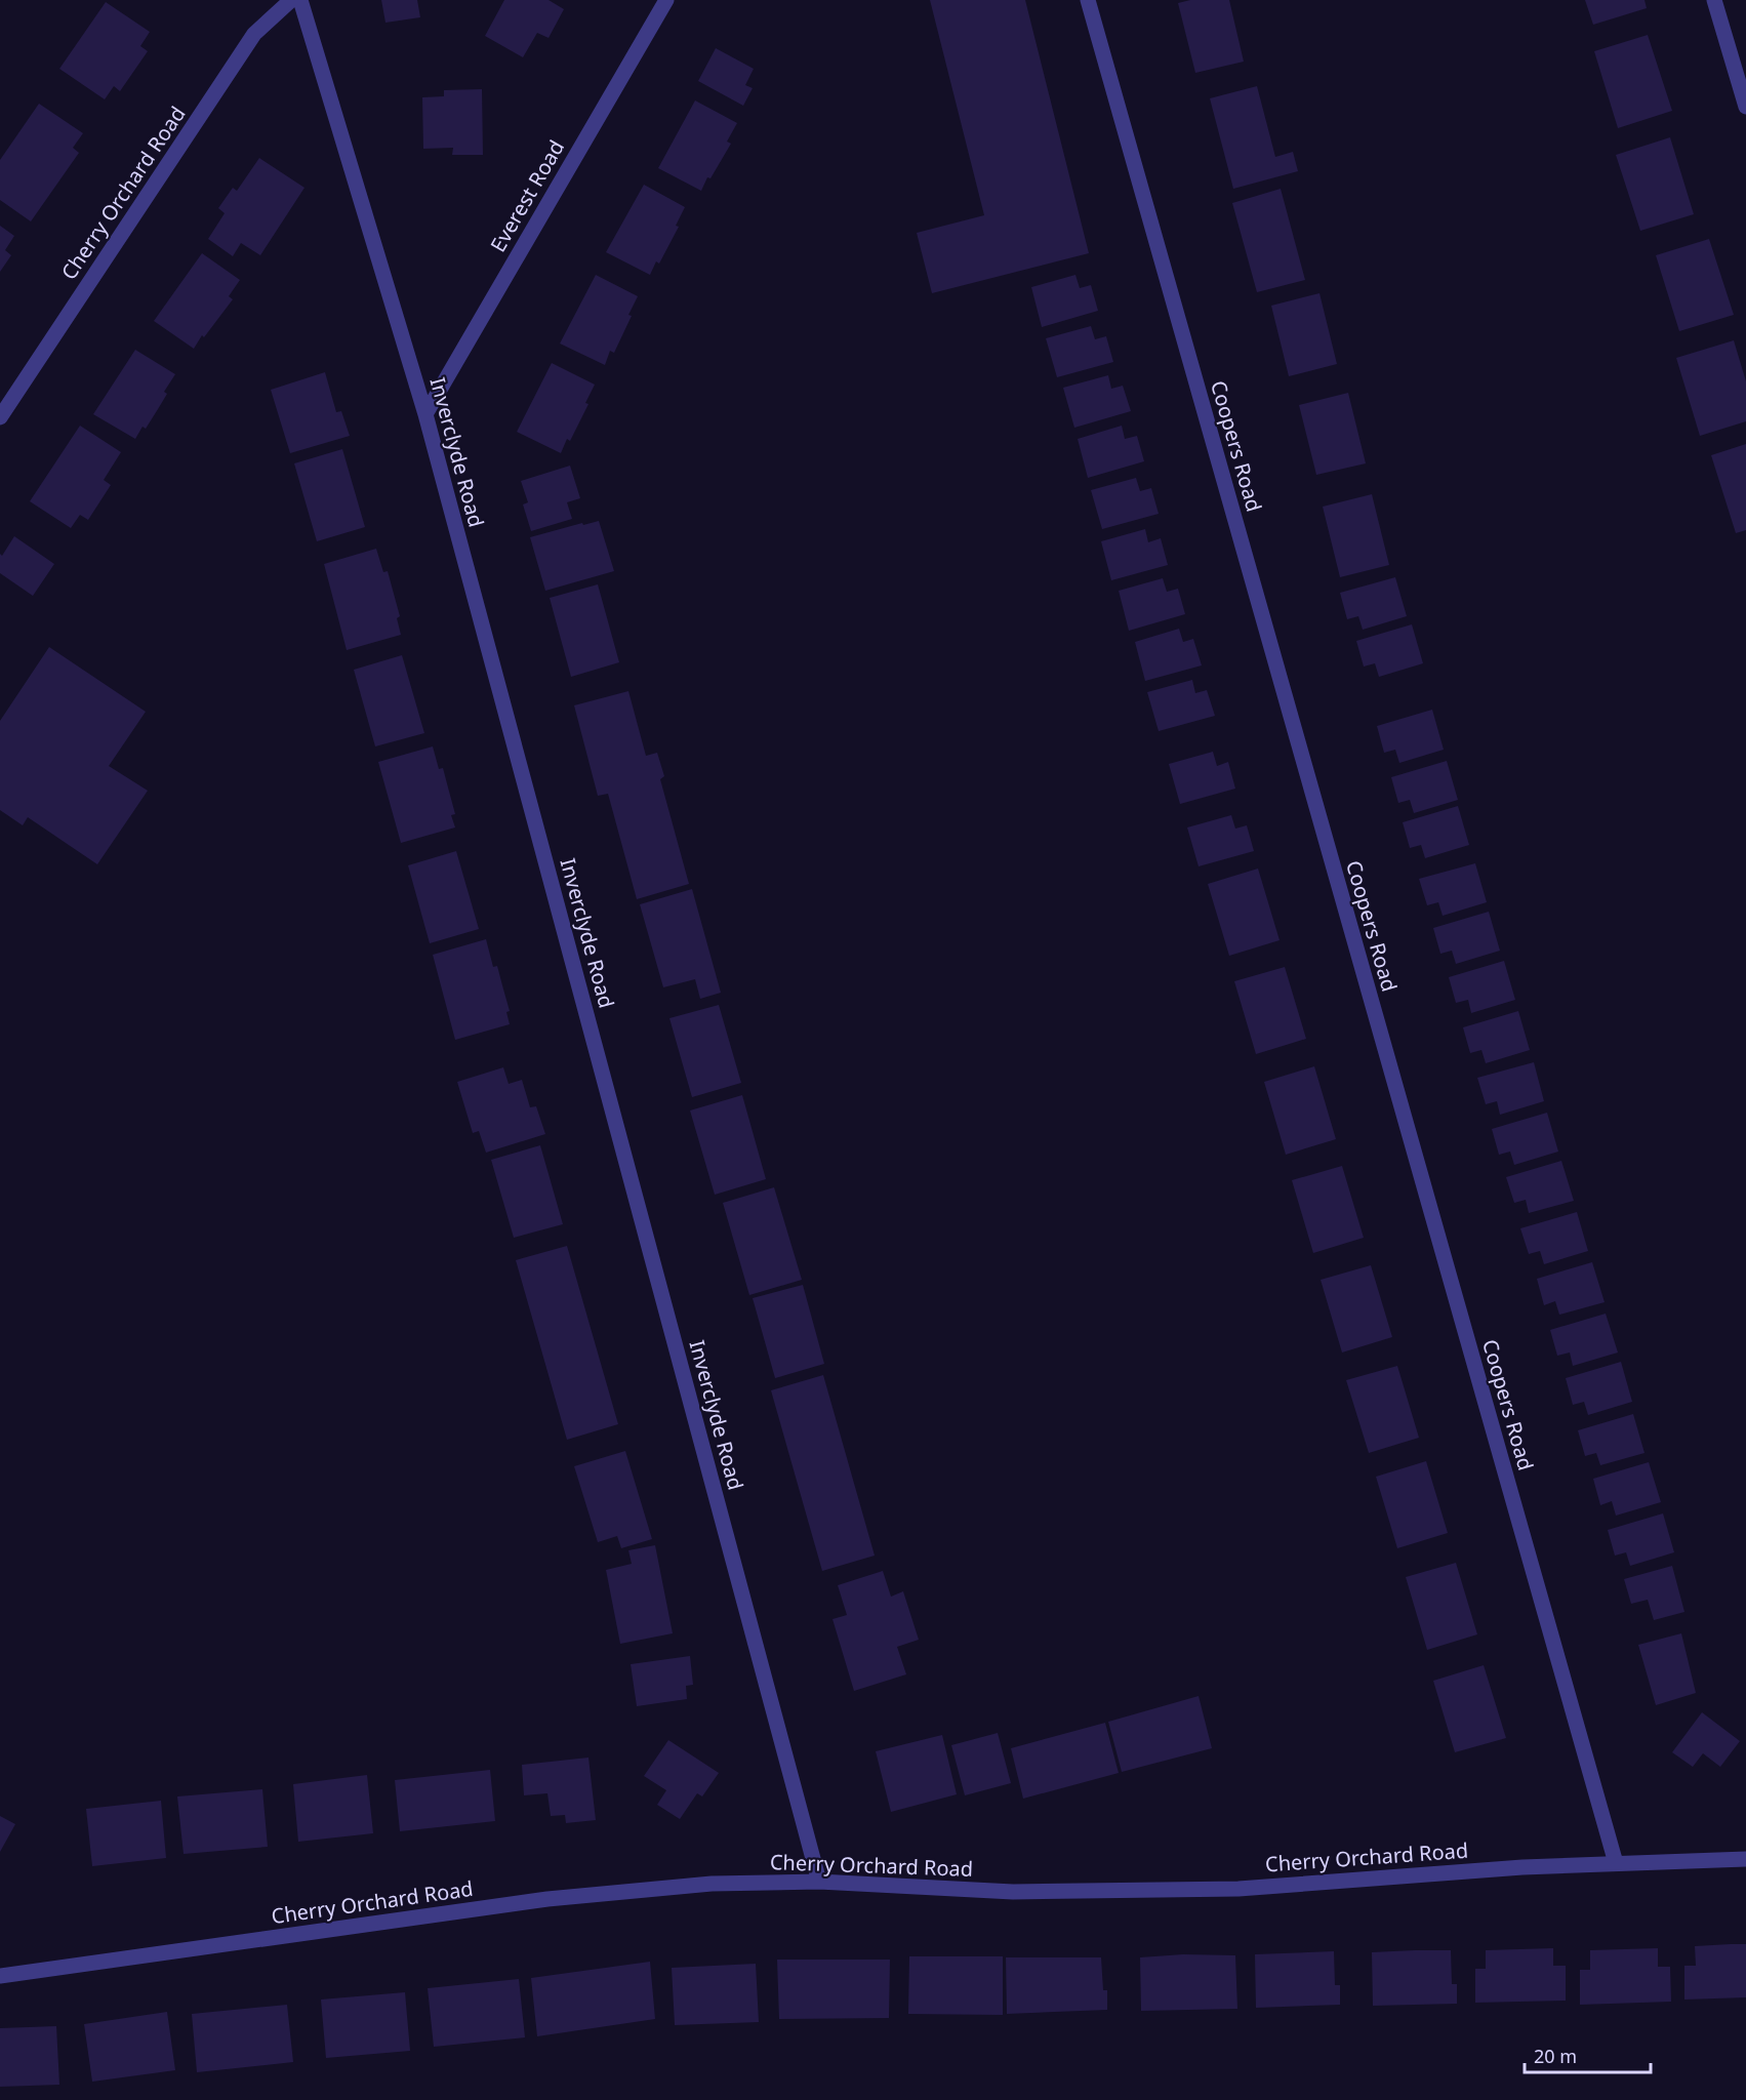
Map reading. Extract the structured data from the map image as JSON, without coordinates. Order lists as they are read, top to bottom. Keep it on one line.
{"streets":{"street":["Cherry Orchard Road","Everest Road","Coopers Road","Inverclyde Road"]},"crossings":[["Cherry Orchard Road","Coopers Road"],["Cherry Orchard Road","Inverclyde Road"],["Everest Road","Inverclyde Road"]],"scale_bar":"20 m"}
